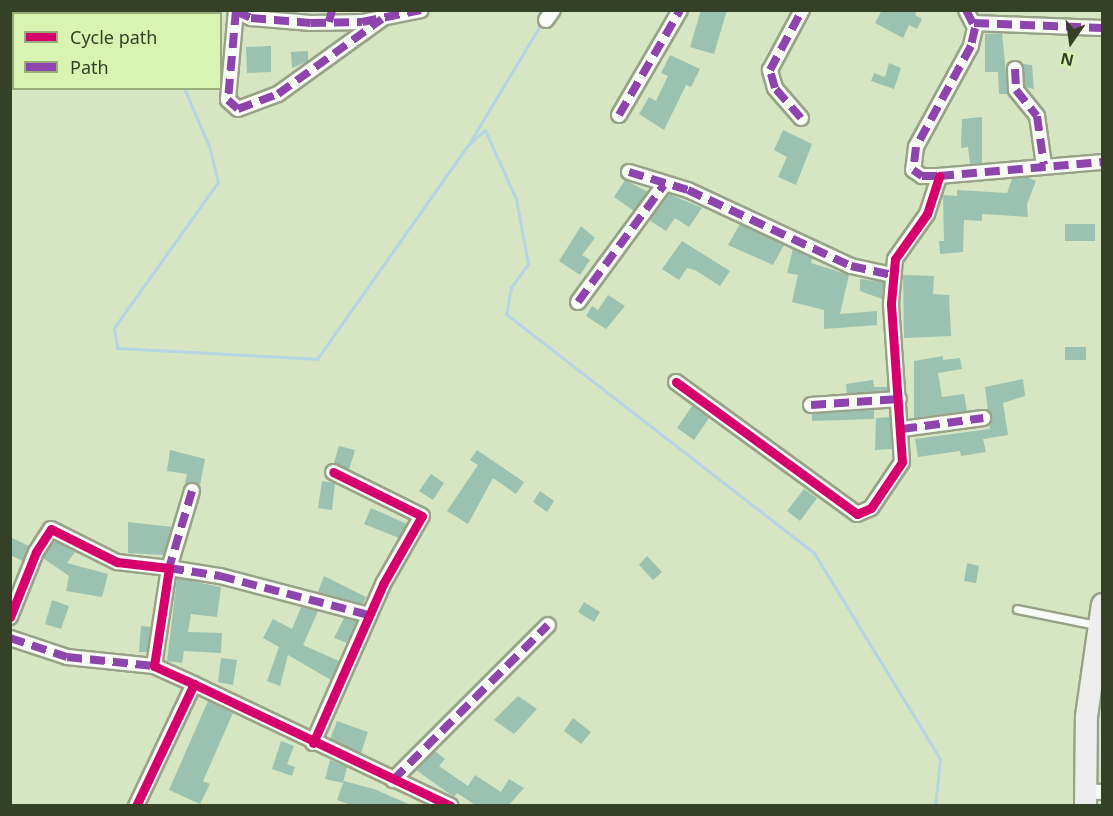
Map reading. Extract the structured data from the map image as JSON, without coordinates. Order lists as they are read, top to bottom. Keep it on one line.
{"legend":["Cycle path","Path"],"north":"bottom"}
